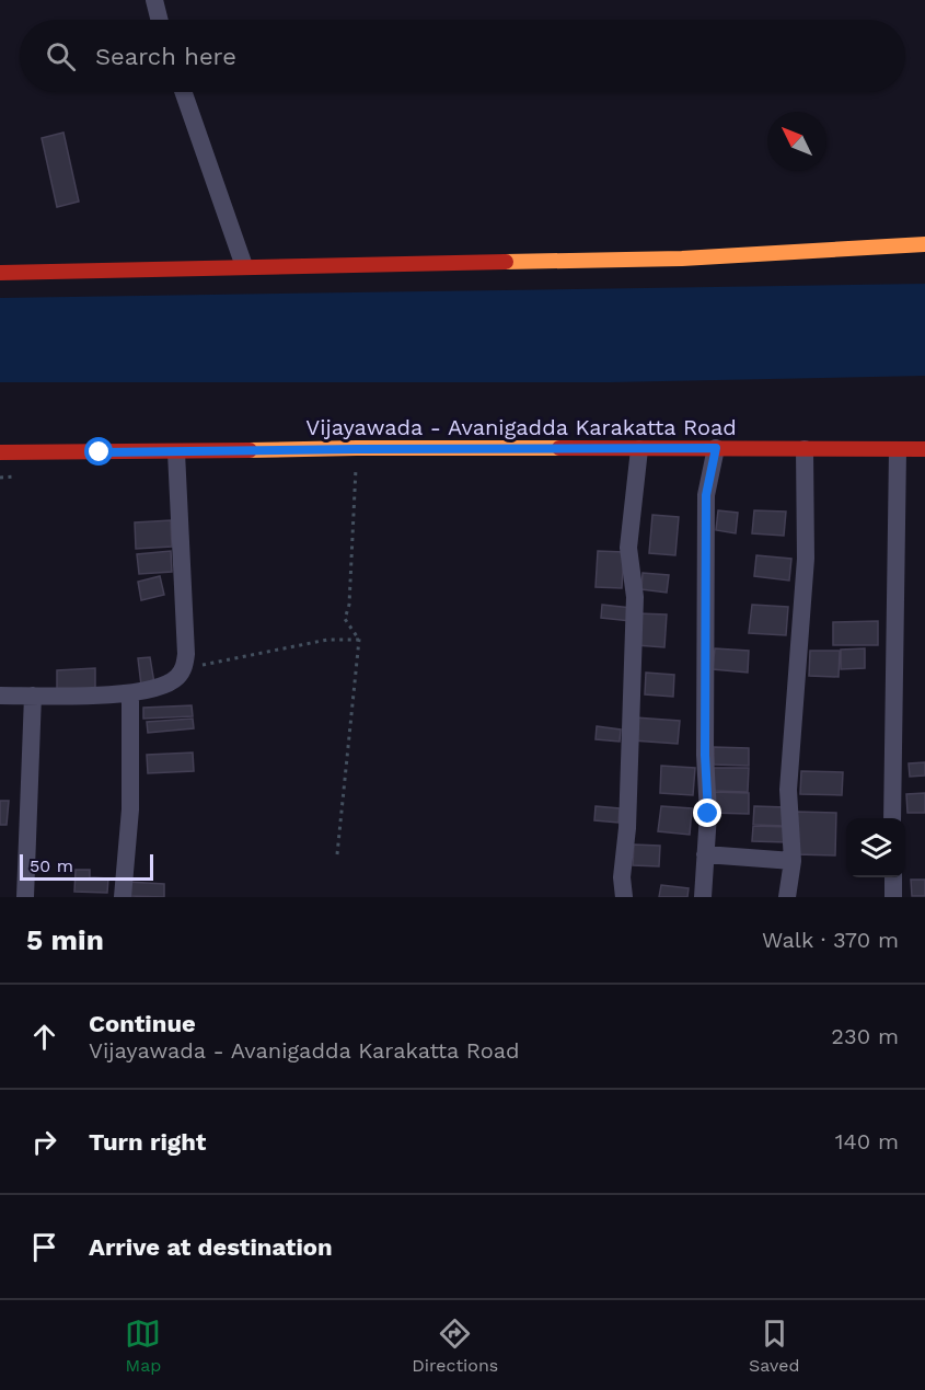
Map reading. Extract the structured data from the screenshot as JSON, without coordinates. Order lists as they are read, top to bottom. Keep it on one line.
{"streets":{"main road":["Vijayawada - Avanigadda Karakatta Road"]},"scale_bar":"50 m","north":"top left","page":{"search":"Search here","scale":"50 m","heading":["5 min","Walk · 370 m"],"list":[["Continue","Vijayawada - Avanigadda Karakatta Road","230 m"],["Turn right","140 m"],"Arrive at destination"],"nav":["Map","Directions","Saved"]}}
